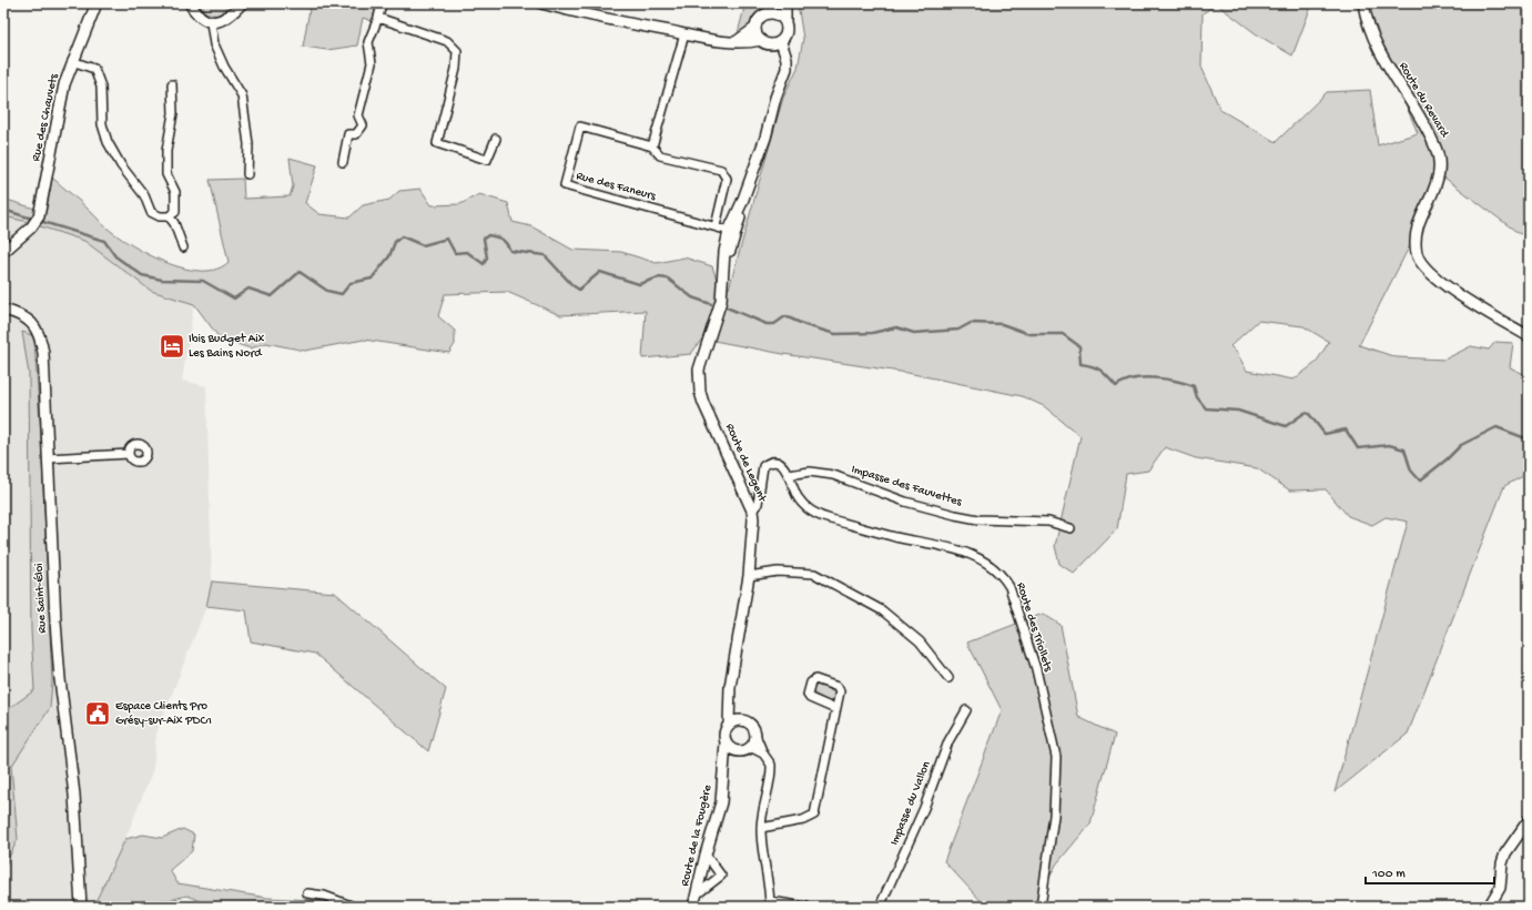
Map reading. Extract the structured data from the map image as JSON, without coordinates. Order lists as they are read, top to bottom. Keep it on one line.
{"streets":{"main road":["Route du Revard","Rue des Chauvets","Route de Legent","Rue Saint-Éloi","Route de la Fougère"],"street":["Rue des Faneurs","Impasse des Fauvettes","Route des Triollets","Impasse du Vallon"]},"crossings":[["Rue des Faneurs","Route de Legent"],["Route de Legent","Route des Triollets"],["Route de Legent","Route de la Fougère"],["Impasse des Fauvettes","Route des Triollets"]],"places":{"hotel":["Ibis Budget Aix Les Bains Nord"],"public building":["Espace Clients Pro Grésy-sur-Aix PDC1"]},"scale_bar":"100 m"}
